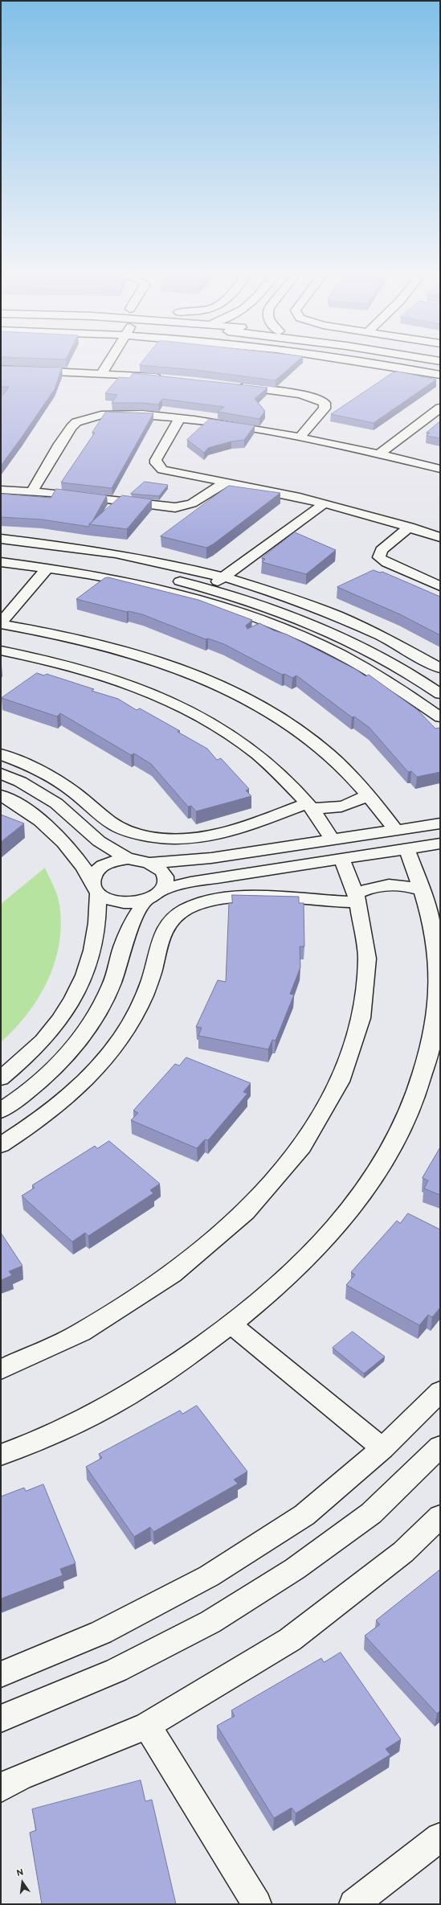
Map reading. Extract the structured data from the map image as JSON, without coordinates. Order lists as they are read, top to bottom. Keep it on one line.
{"north":"top"}
